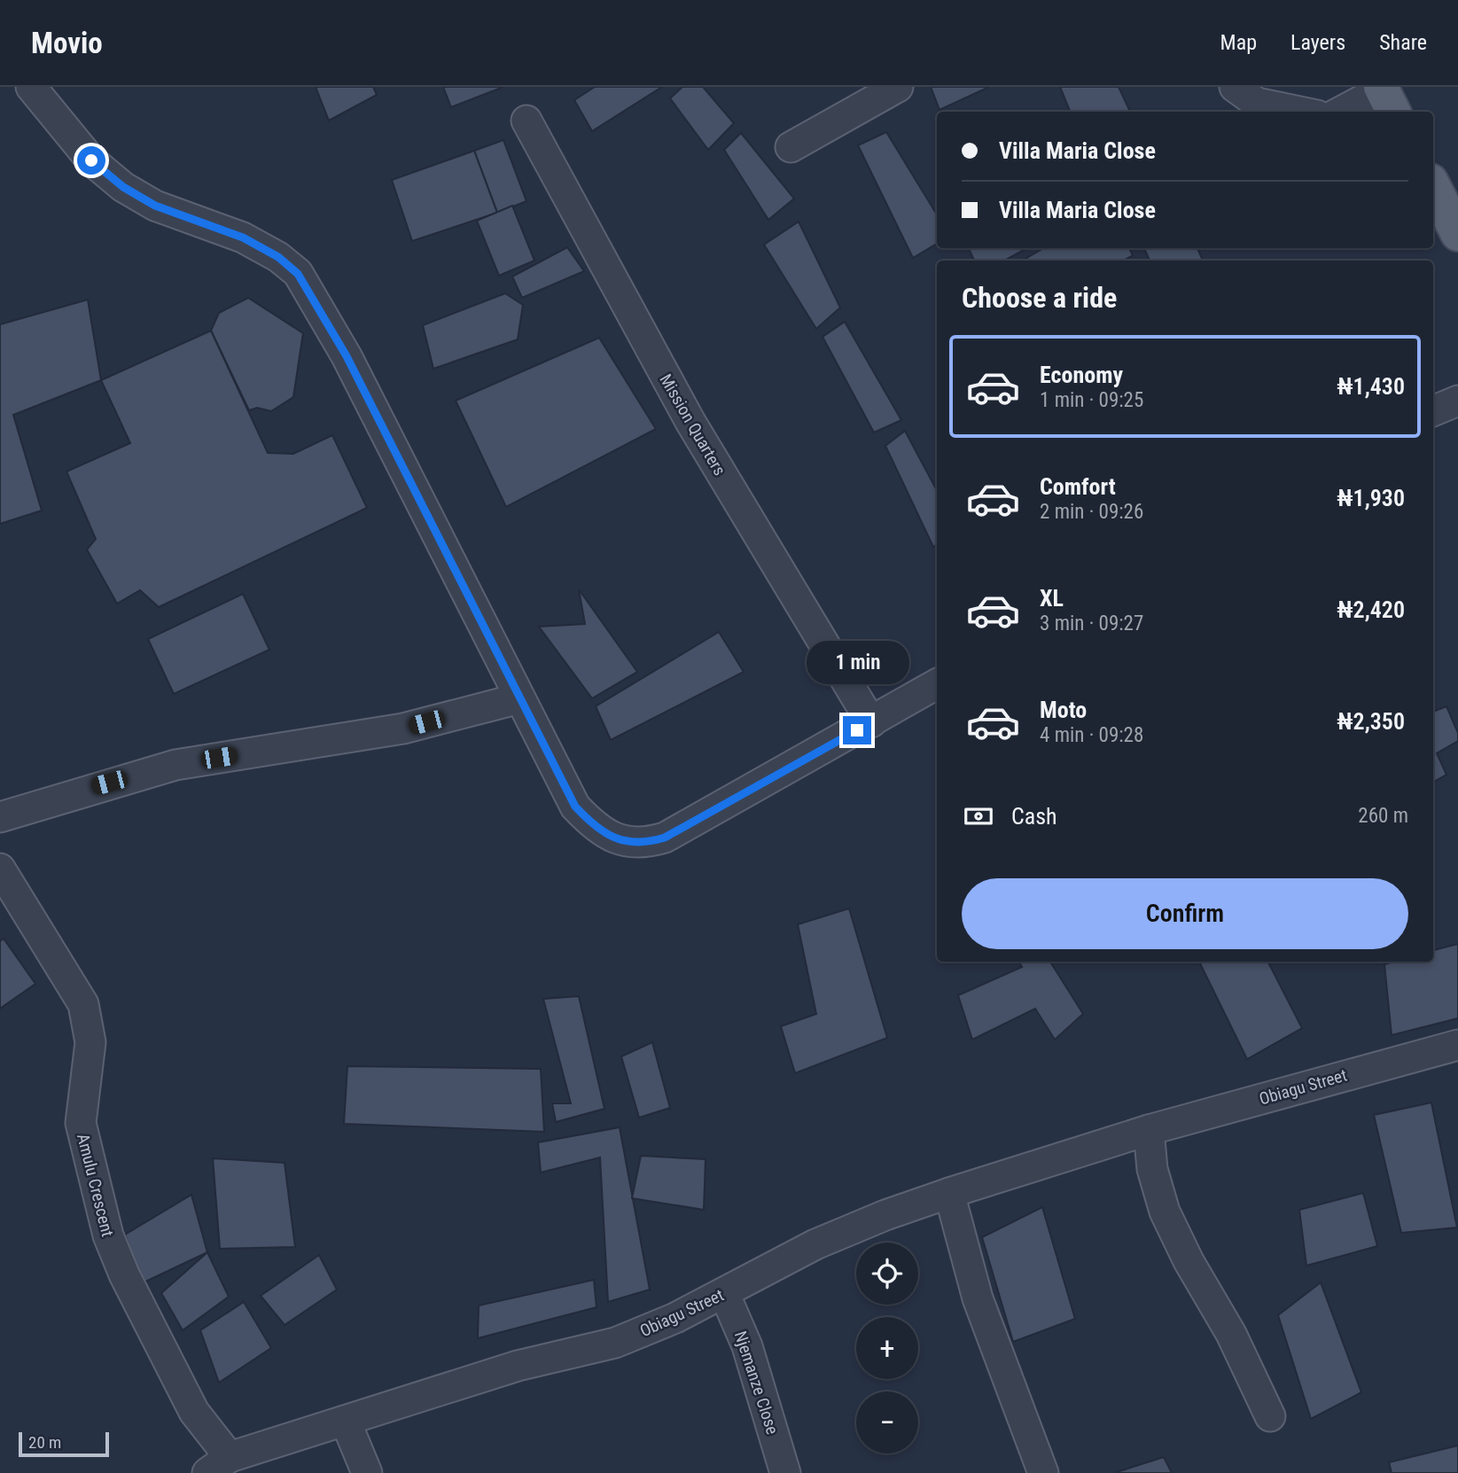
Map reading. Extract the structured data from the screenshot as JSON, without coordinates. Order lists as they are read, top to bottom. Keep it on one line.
{"streets":{"street":["Mission Quarters","Obiagu Street","Amulu Crescent","Njemanze Close"]},"crossings":[["Obiagu Street","Amulu Crescent"],["Obiagu Street","Njemanze Close"]],"scale_bar":"20 m","page":{"header":"Movio","nav":["Map","Layers","Share"],"banner":["Villa Maria Close","Villa Maria Close"],"heading":"Choose a ride","list":[{"name":"Economy","note":"1 min · 09:25","value":"₦1,430"},{"name":"Comfort","note":"2 min · 09:26","value":"₦1,930"},{"name":"XL","note":"3 min · 09:27","value":"₦2,420"},{"name":"Moto","note":"4 min · 09:28","value":"₦2,350"}],"bubble":"1 min","pay":["Cash","260 m"],"buttons":"Confirm","map_buttons":["+","−"],"scale":"20 m"}}
